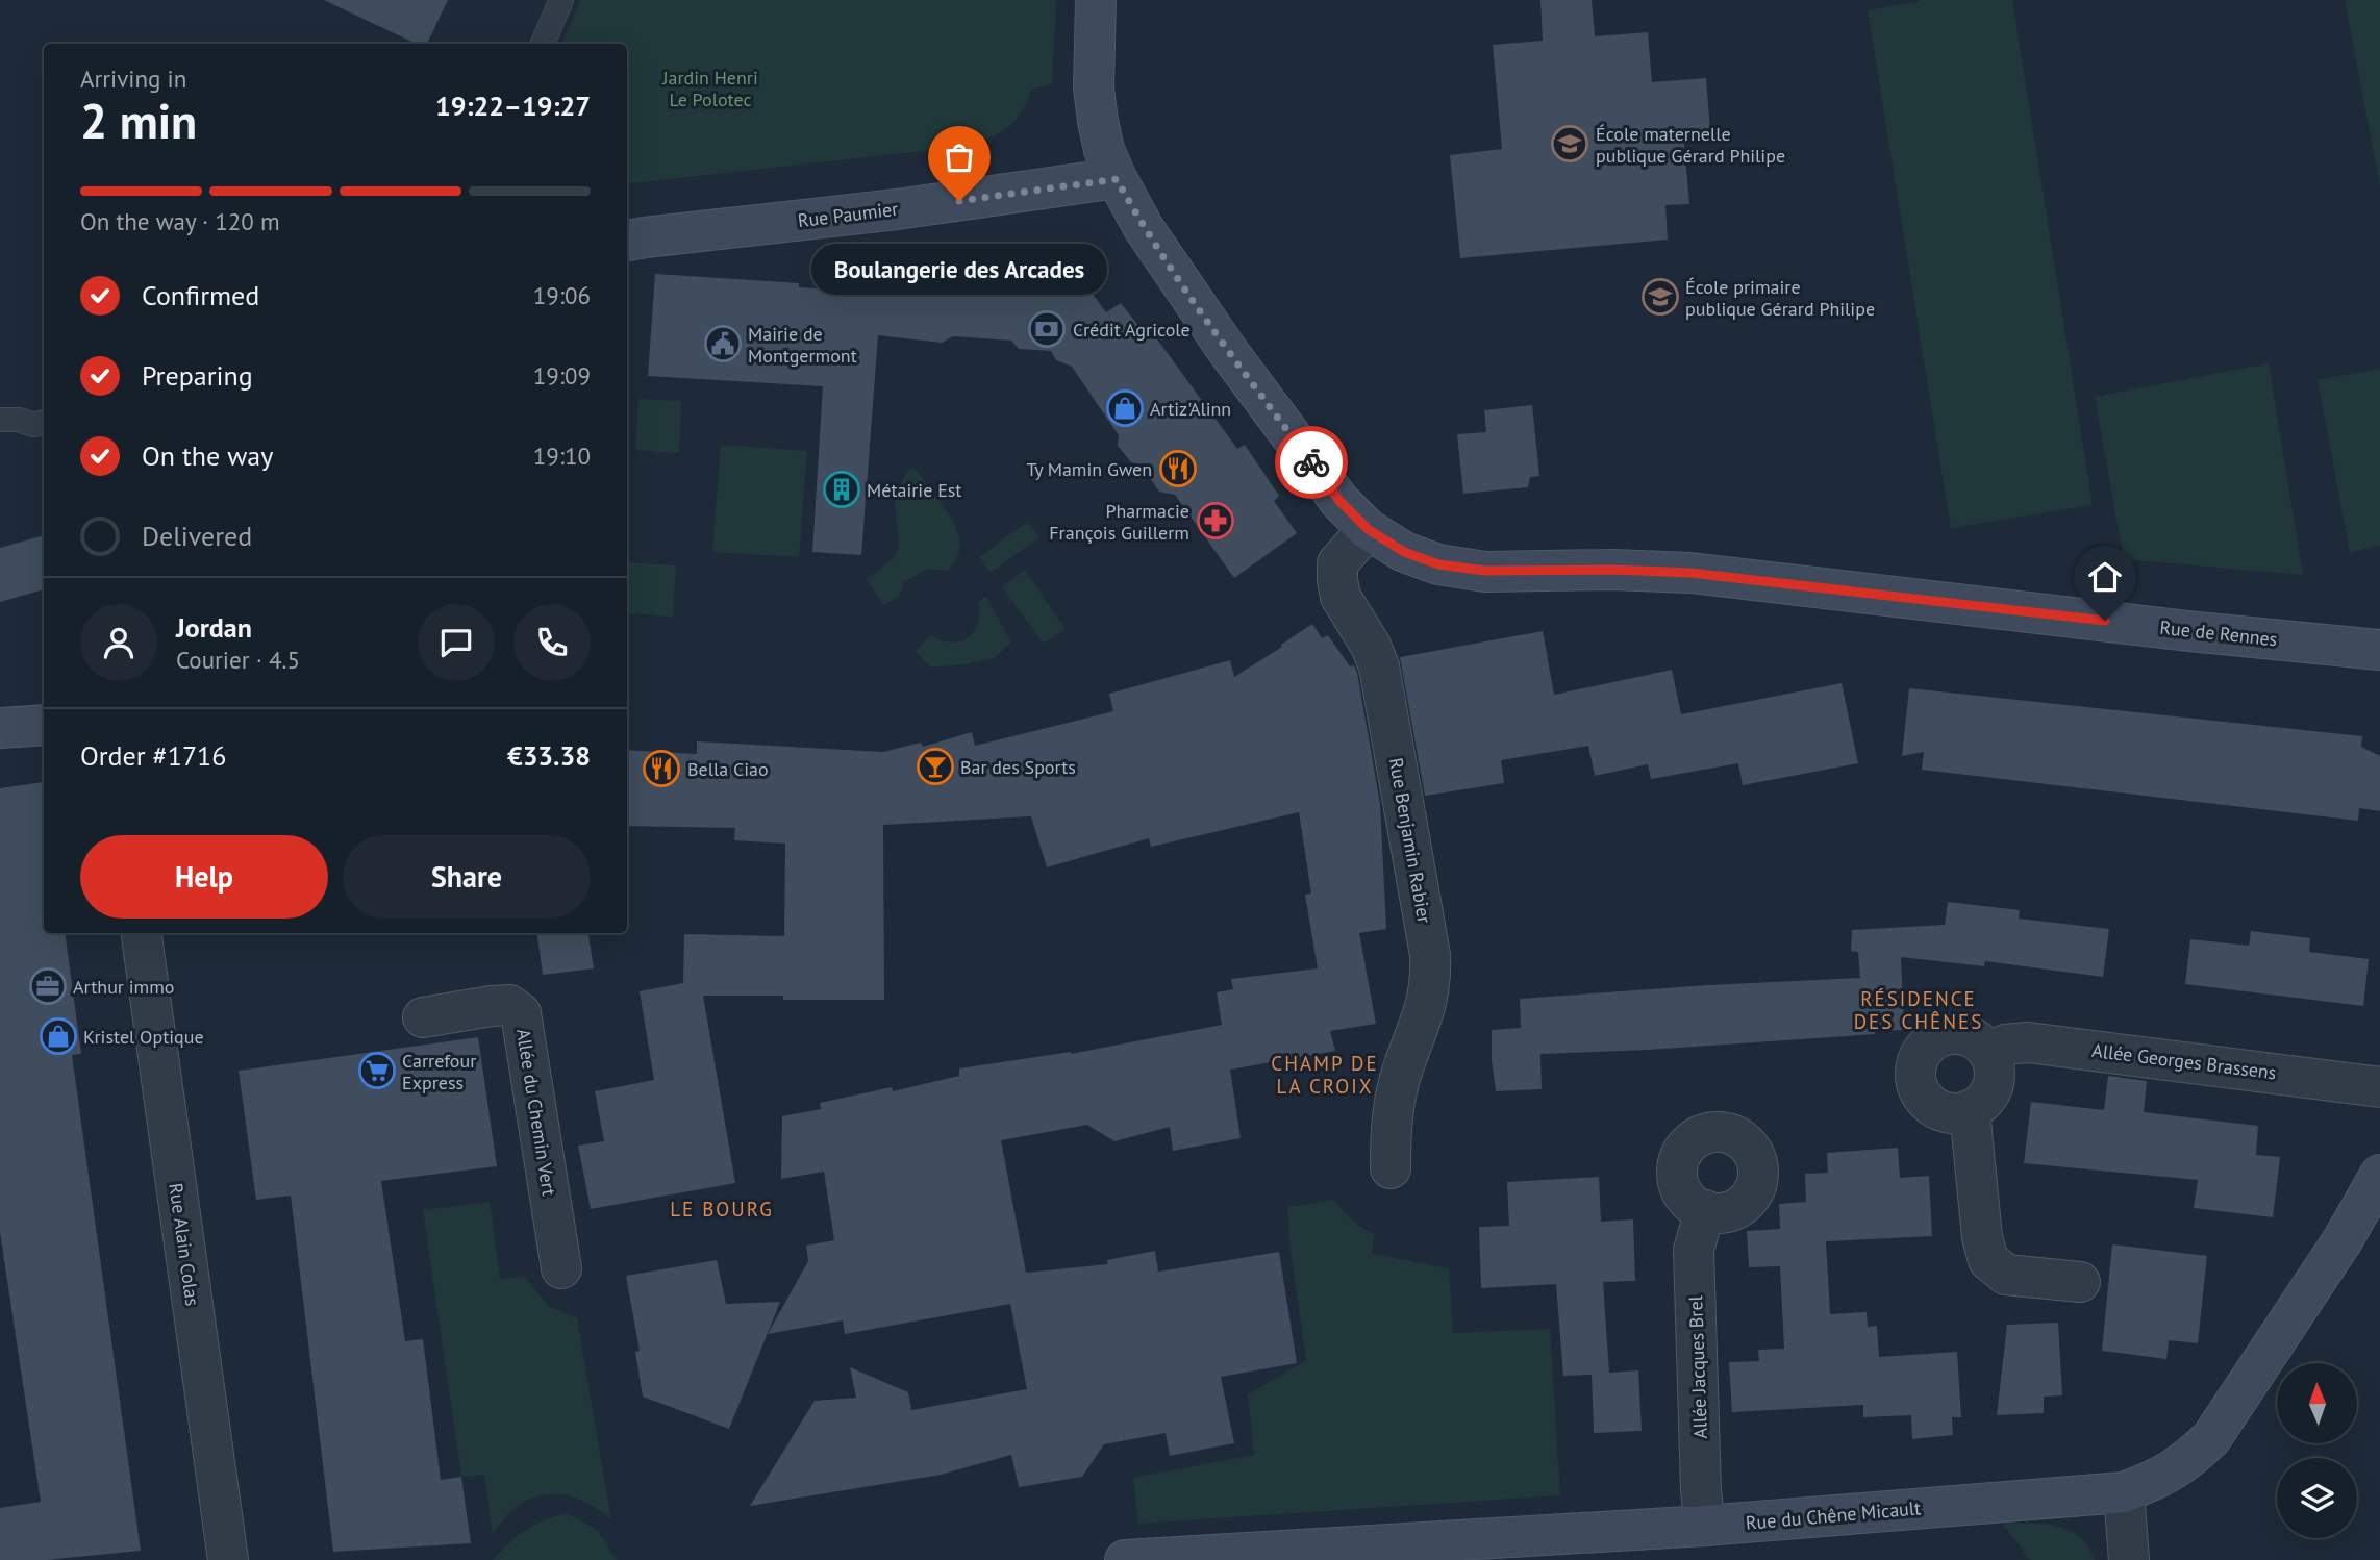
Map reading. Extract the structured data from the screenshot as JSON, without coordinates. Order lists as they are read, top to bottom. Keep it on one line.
{"streets":{"street":["Rue Paumier","Rue de Rennes","Rue Benjamin Rabier","Allée Georges Brassens","Allée du Chemin Vert","Rue Alain Colas","Allée Jacques Brel","Rue du Chêne Micault"]},"crossings":[["Rue Paumier","Rue de Rennes"],["Rue de Rennes","Rue Benjamin Rabier"],["Allée Jacques Brel","Rue du Chêne Micault"]],"districts":["RÉSIDENCE DES CHÊNES","CHAMP DE LA CROIX","LE BOURG"],"parks":["Jardin Henri Le Polotec"],"places":{"school or university":["École maternelle publique Gérard Philipe","École primaire publique Gérard Philipe"],"other":["Boulangerie des Arcades"],"bank":["Crédit Agricole"],"public building":["Mairie de Montgermont"],"shop":["Artiz'Alinn","Kristel Optique"],"restaurant":["Ty Mamin Gwen","Bella Ciao"],"building":["Métairie Est"],"pharmacy":["Pharmacie François Guillerm"],"bar":["Bar des Sports"],"office":["Arthur immo"],"supermarket":["Carrefour Express"]},"north":"top","page":{"heading":["2 min","Arriving in","19:22–19:27"],"panel":["Jordan","Courier · 4.5","Order #1716","€33.38"],"bar":"On the way · 120 m","bubble":"Boulangerie des Arcades","list":[["Confirmed","19:06"],["Preparing","19:09"],["On the way","19:10"],"Delivered"],"buttons":["Help","Share"]}}
